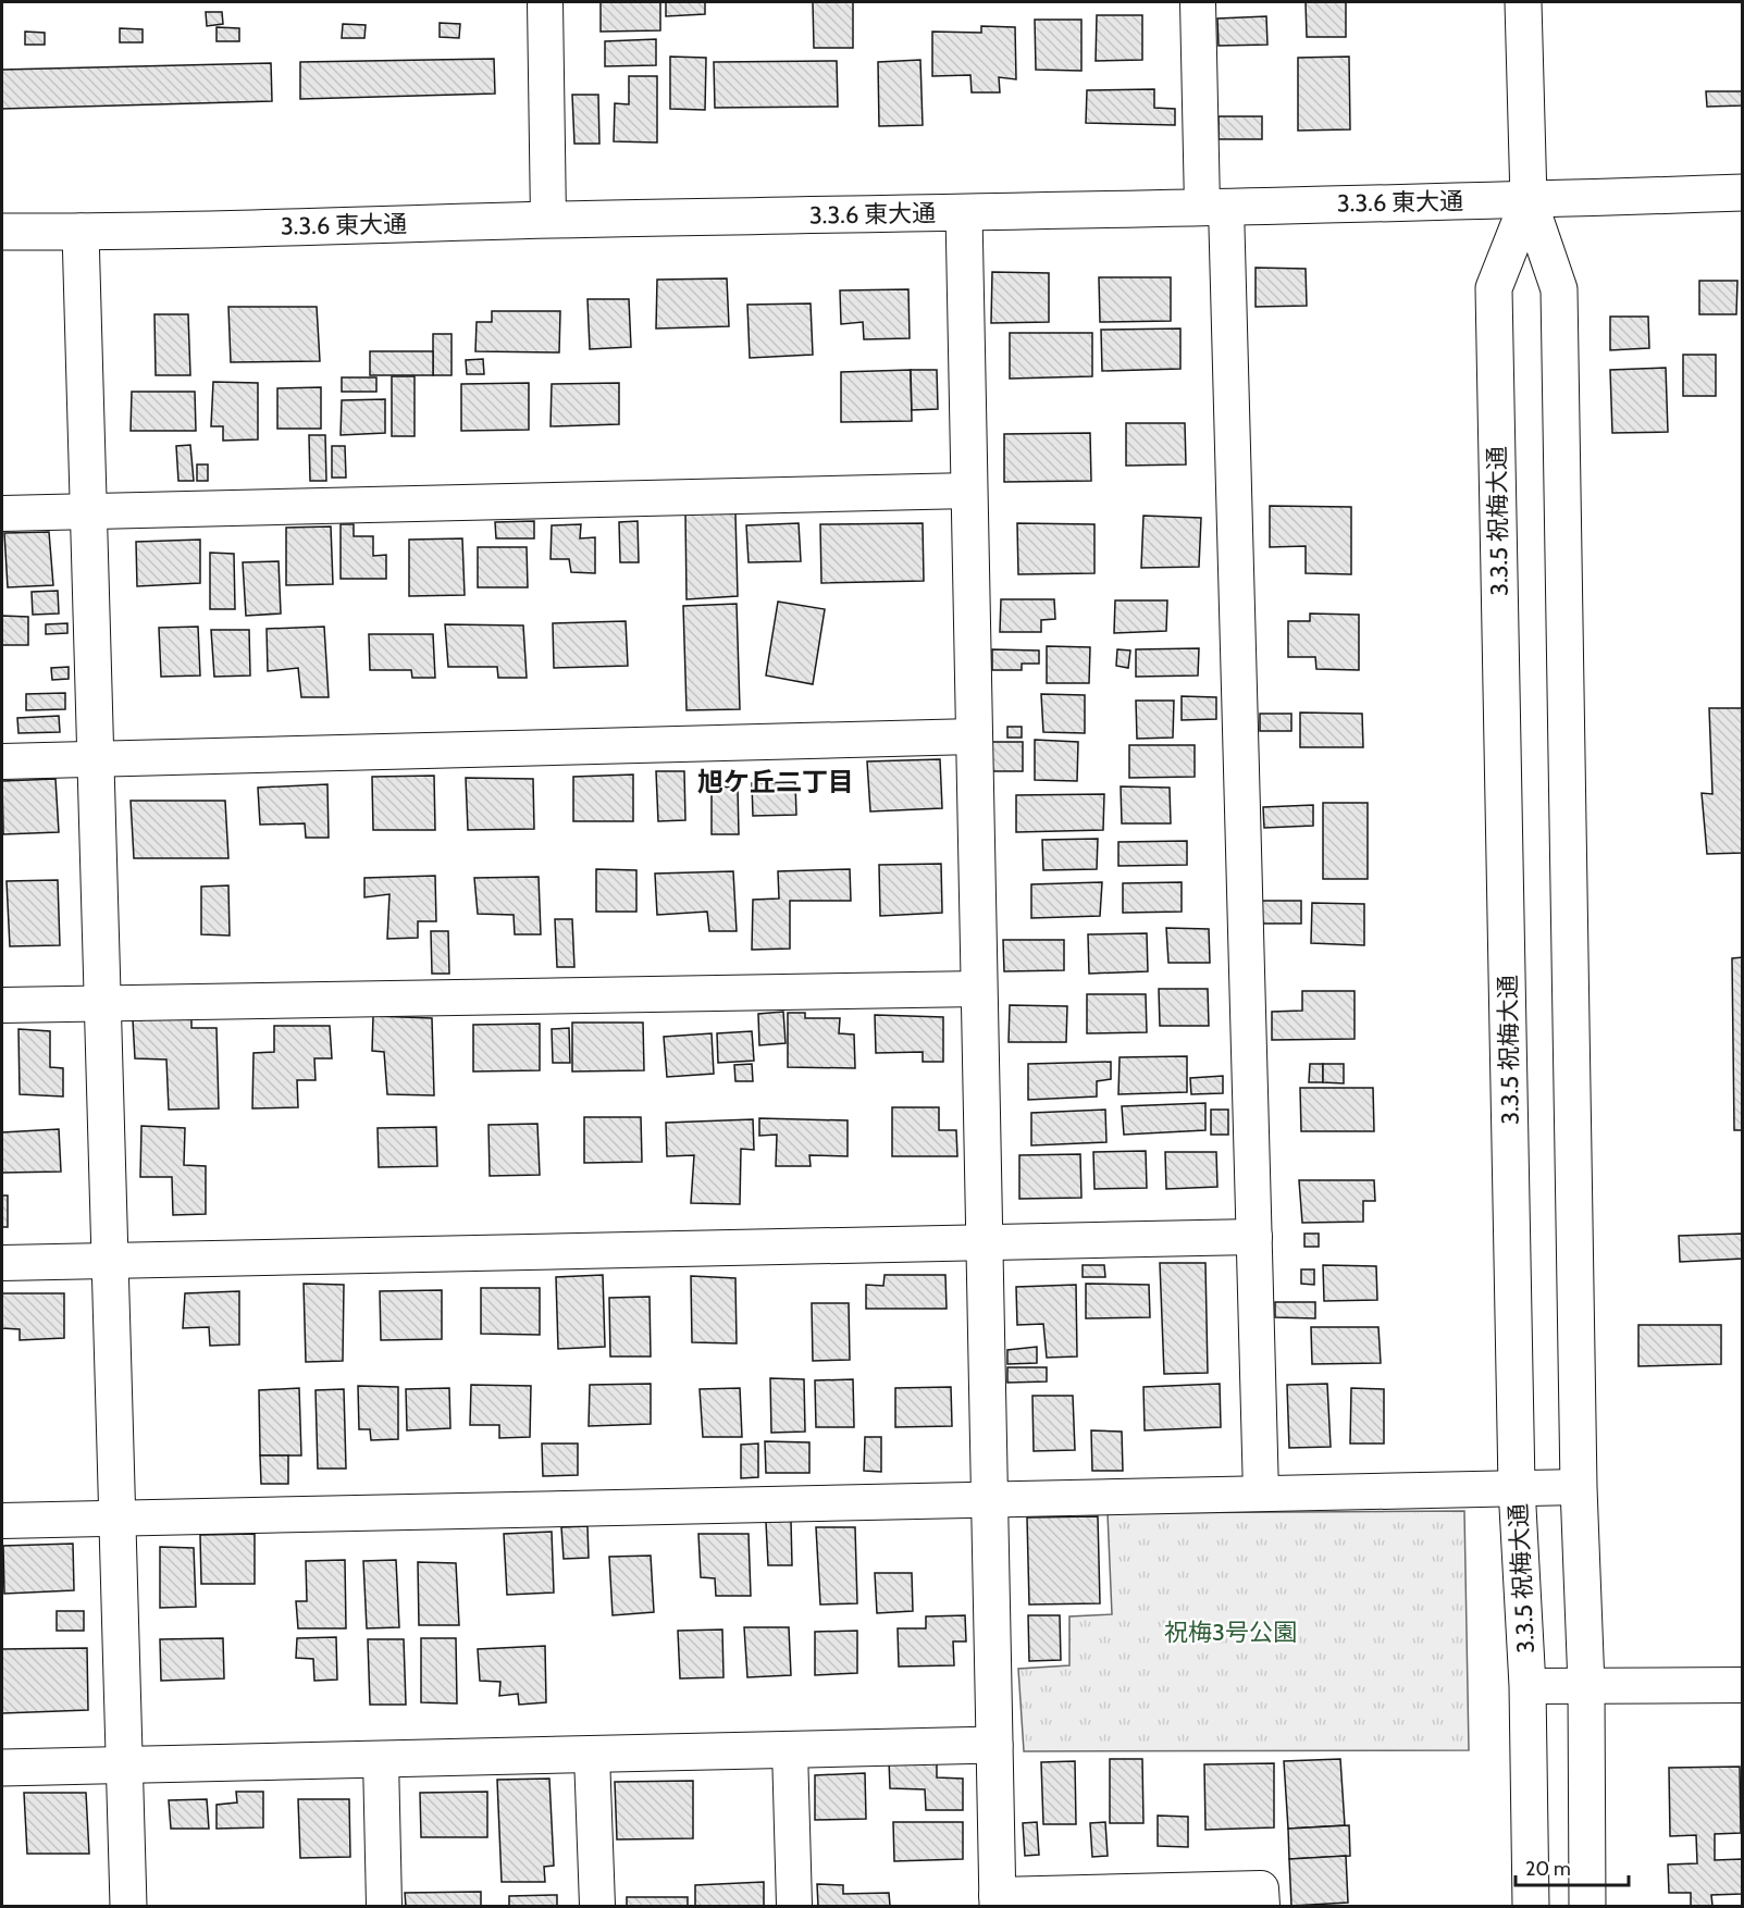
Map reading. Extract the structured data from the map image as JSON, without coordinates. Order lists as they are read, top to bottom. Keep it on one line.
{"streets":{"street":["3.3.6 東大通","3.3.5 祝梅大通"]},"crossings":[["3.3.6 東大通","3.3.5 祝梅大通"]],"districts":["旭ケ丘二丁目"],"parks":["祝梅3号公園"],"scale_bar":"20 m"}
